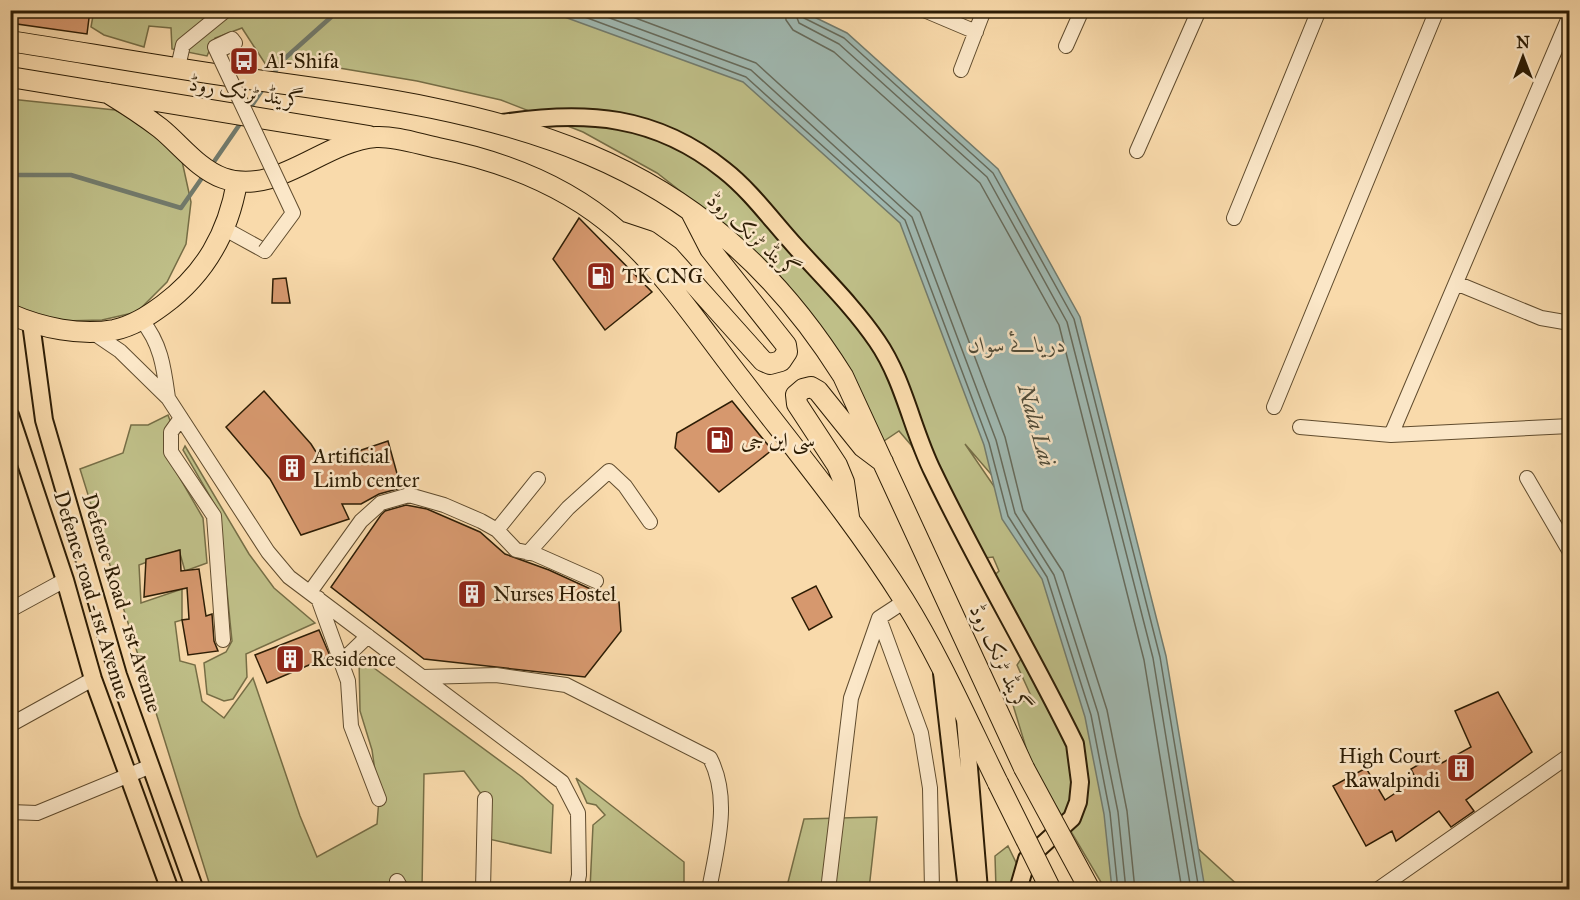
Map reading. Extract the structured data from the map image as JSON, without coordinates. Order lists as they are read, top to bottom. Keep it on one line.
{"streets":{"highway":["گرینڈ ٹرنک روڈ"],"main road":["Defence road -1st Avenue","Defence Road - 1st Avenue"]},"water":["دریائے سواں","Nala Lai"],"places":{"bus stop":["Al-Shifa"],"fuel station":["TK CNG","سی این جی"],"building":["Artificial Limb center","Nurses Hostel","Residence","High Court Rawalpindi"]},"north":"top"}
